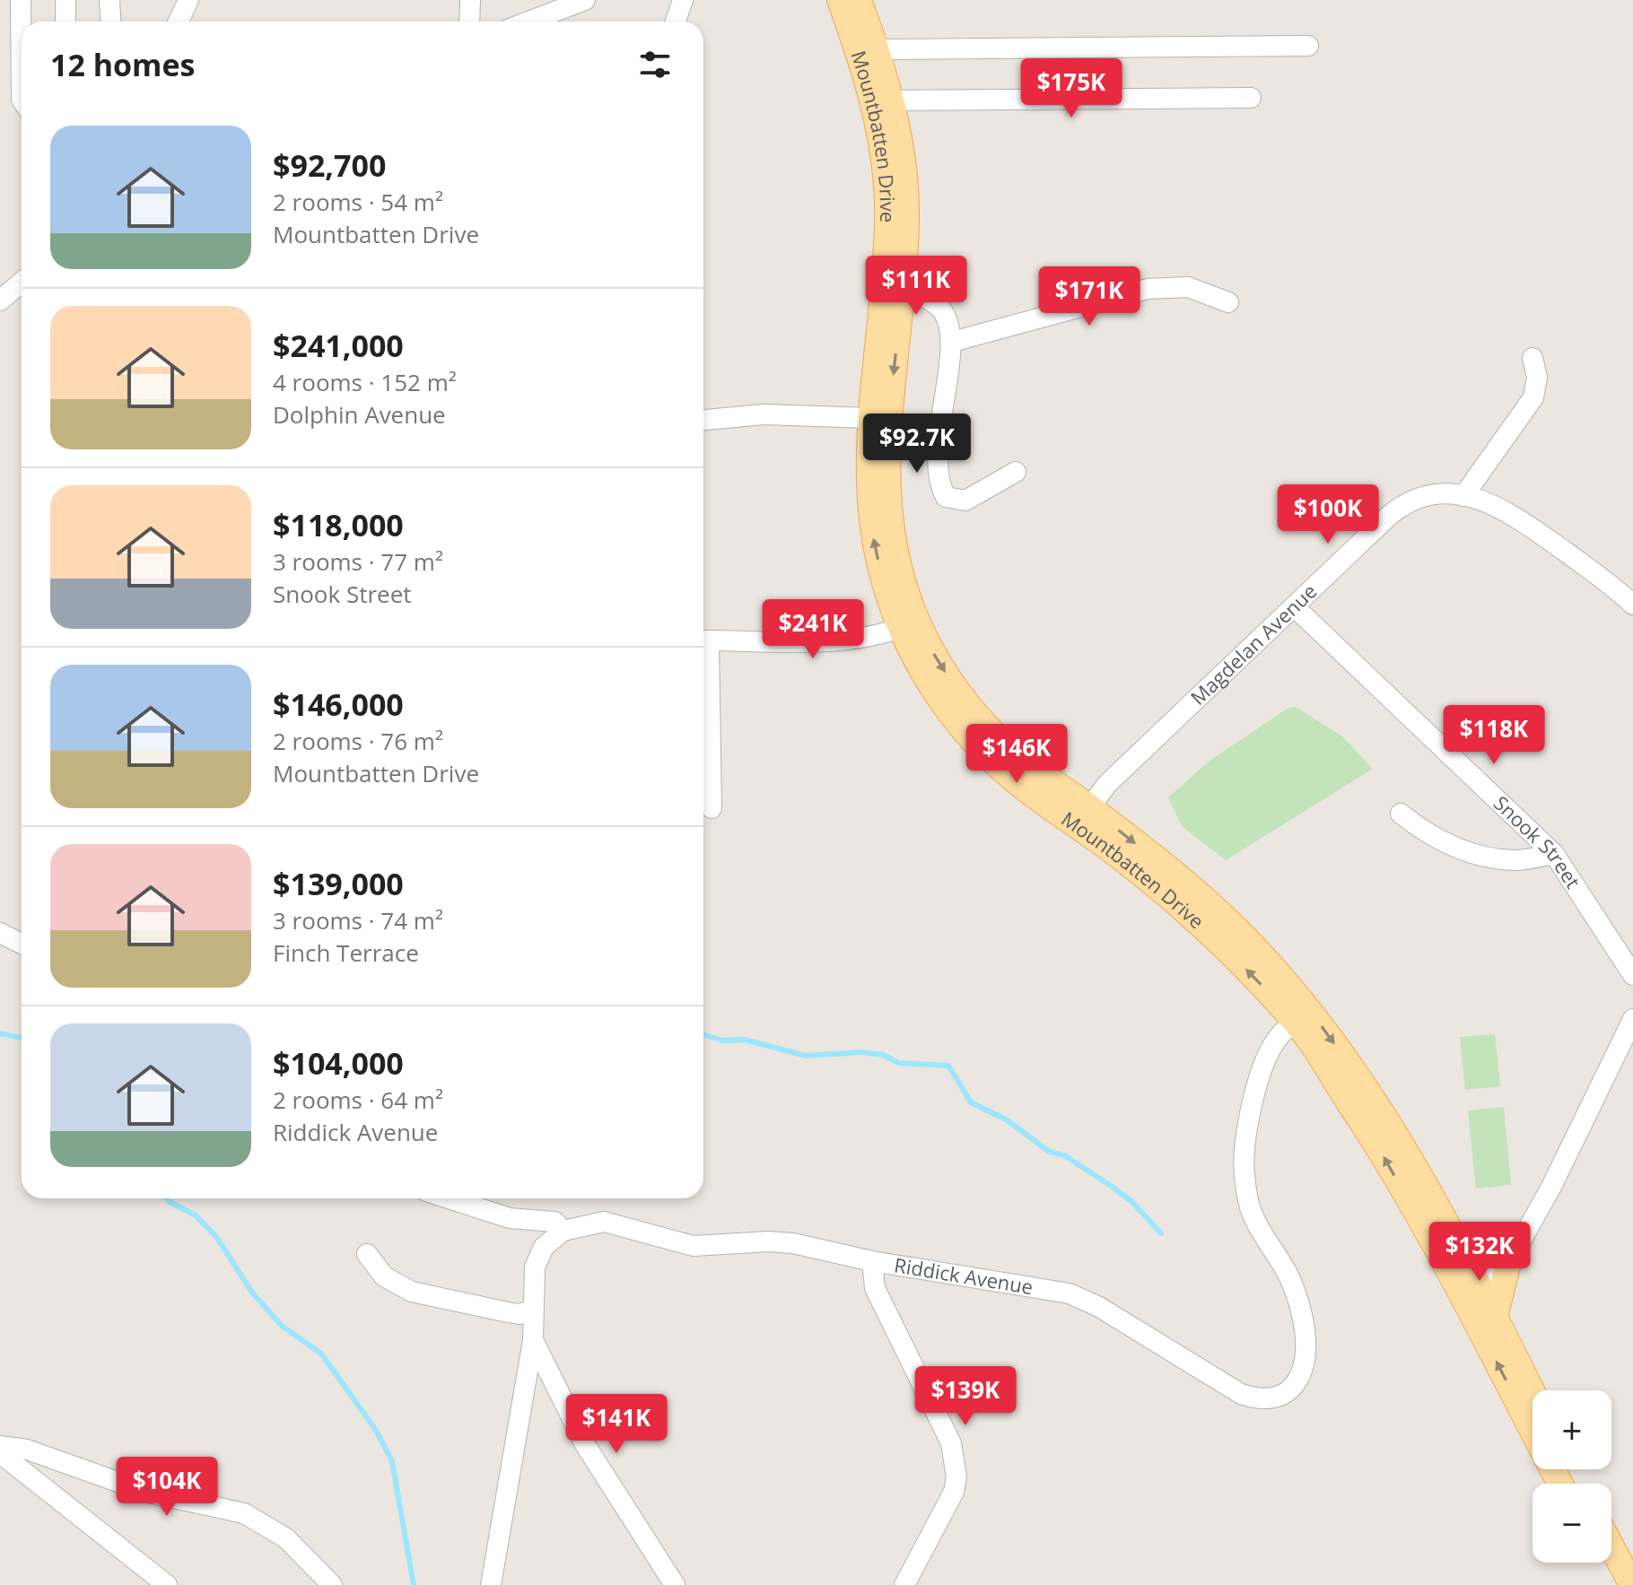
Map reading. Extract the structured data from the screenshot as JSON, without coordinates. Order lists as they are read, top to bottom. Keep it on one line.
{"streets":{"main road":["Mountbatten Drive"],"street":["Magdelan Avenue","Snook Street","Riddick Avenue"]},"crossings":[["Mountbatten Drive","Magdelan Avenue"],["Mountbatten Drive","Riddick Avenue"],["Magdelan Avenue","Snook Street"]],"page":{"heading":"12 homes","price":["$175K","$111K","$171K","$92.7K","$100K","$241K","$118K","$146K","$132K","$139K","$141K","$104K"],"list":[{"name":"$92,700","note":"2 rooms · 54 m² · Mountbatten Drive"},{"name":"$241,000","note":"4 rooms · 152 m² · Dolphin Avenue"},{"name":"$118,000","note":"3 rooms · 77 m² · Snook Street"},{"name":"$146,000","note":"2 rooms · 76 m² · Mountbatten Drive"},{"name":"$139,000","note":"3 rooms · 74 m² · Finch Terrace"},{"name":"$104,000","note":"2 rooms · 64 m² · Riddick Avenue"}],"map_buttons":["+","−"]}}
